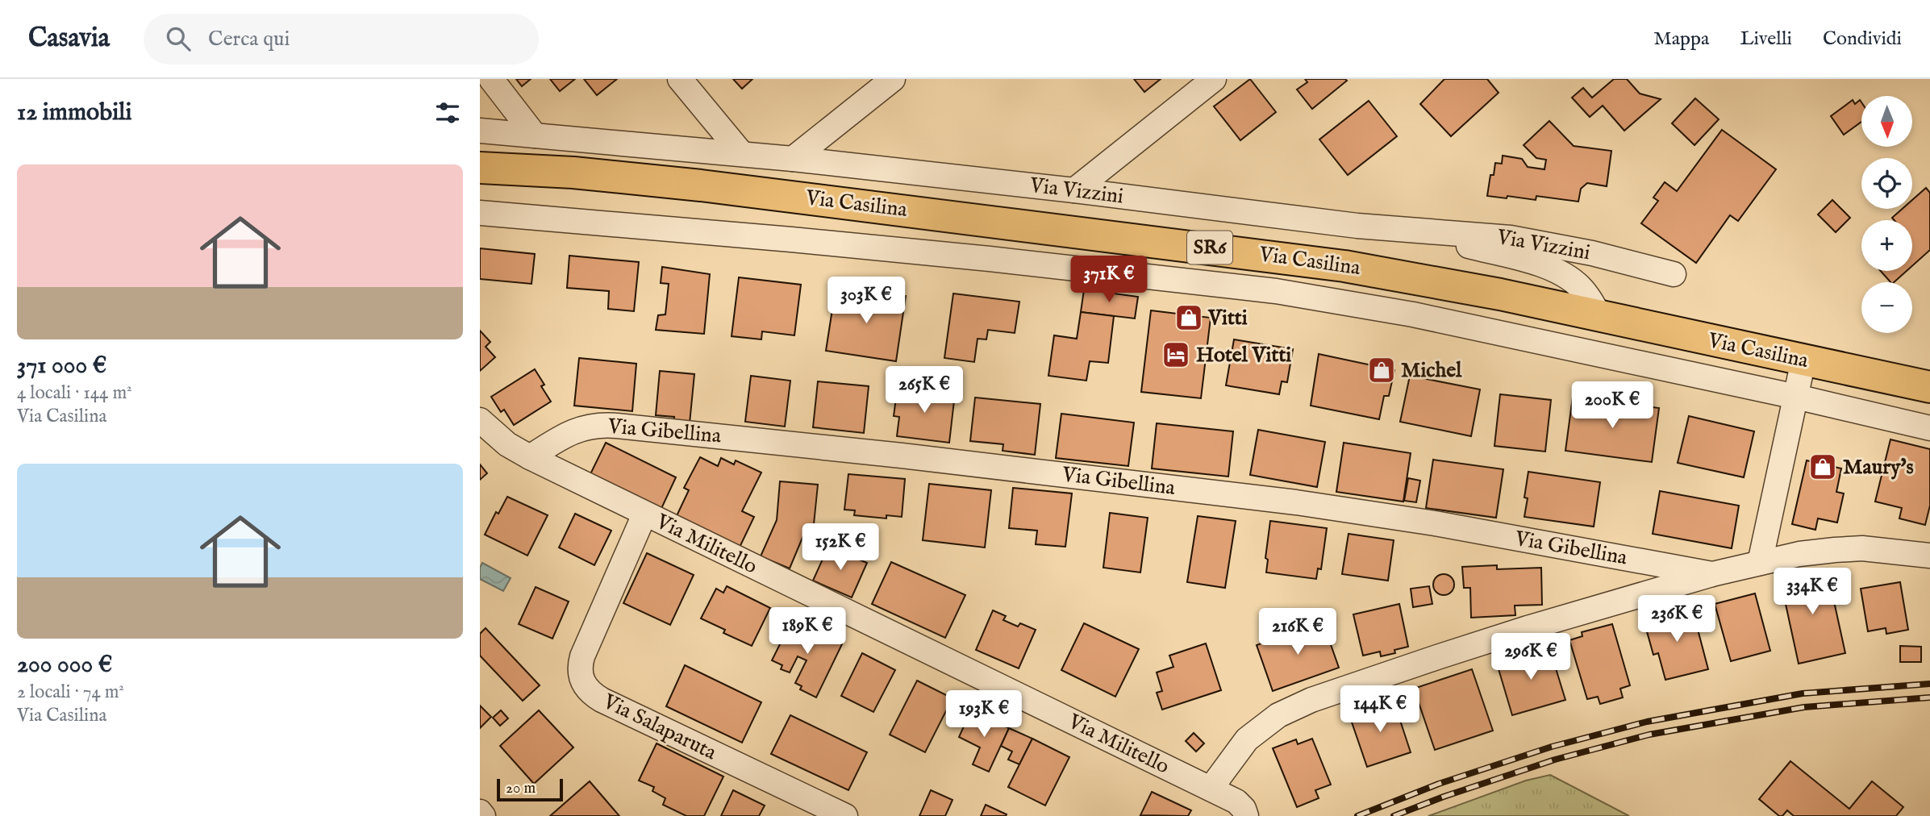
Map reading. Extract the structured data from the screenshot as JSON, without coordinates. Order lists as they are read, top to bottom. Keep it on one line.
{"streets":{"main road":["Via Casilina","SR6"],"street":["Via Vizzini","Via Gibellina","Via Militello","Via Salaparuta"]},"crossings":[["Via Vizzini","Via Casilina"],["Via Gibellina","Via Militello"],["Via Militello","Via Salaparuta"]],"places":{"shop":["Vitti","Michel","Maury's"],"hotel":["Hotel Vitti"]},"scale_bar":"20 m","north":"bottom","page":{"header":"Casavia","search":"Cerca qui","nav":["Mappa","Livelli","Condividi"],"heading":"12 immobili","map_buttons":["+","−"],"list":[{"name":"371 000 €","note":"4 locali · 144 m² · Via Casilina"},{"name":"200 000 €","note":"2 locali · 74 m² · Via Casilina"}],"price":["371K €","303K €","265K €","200K €","152K €","334K €","236K €","189K €","216K €","296K €","144K €","193K €"],"scale":"20 m"}}
